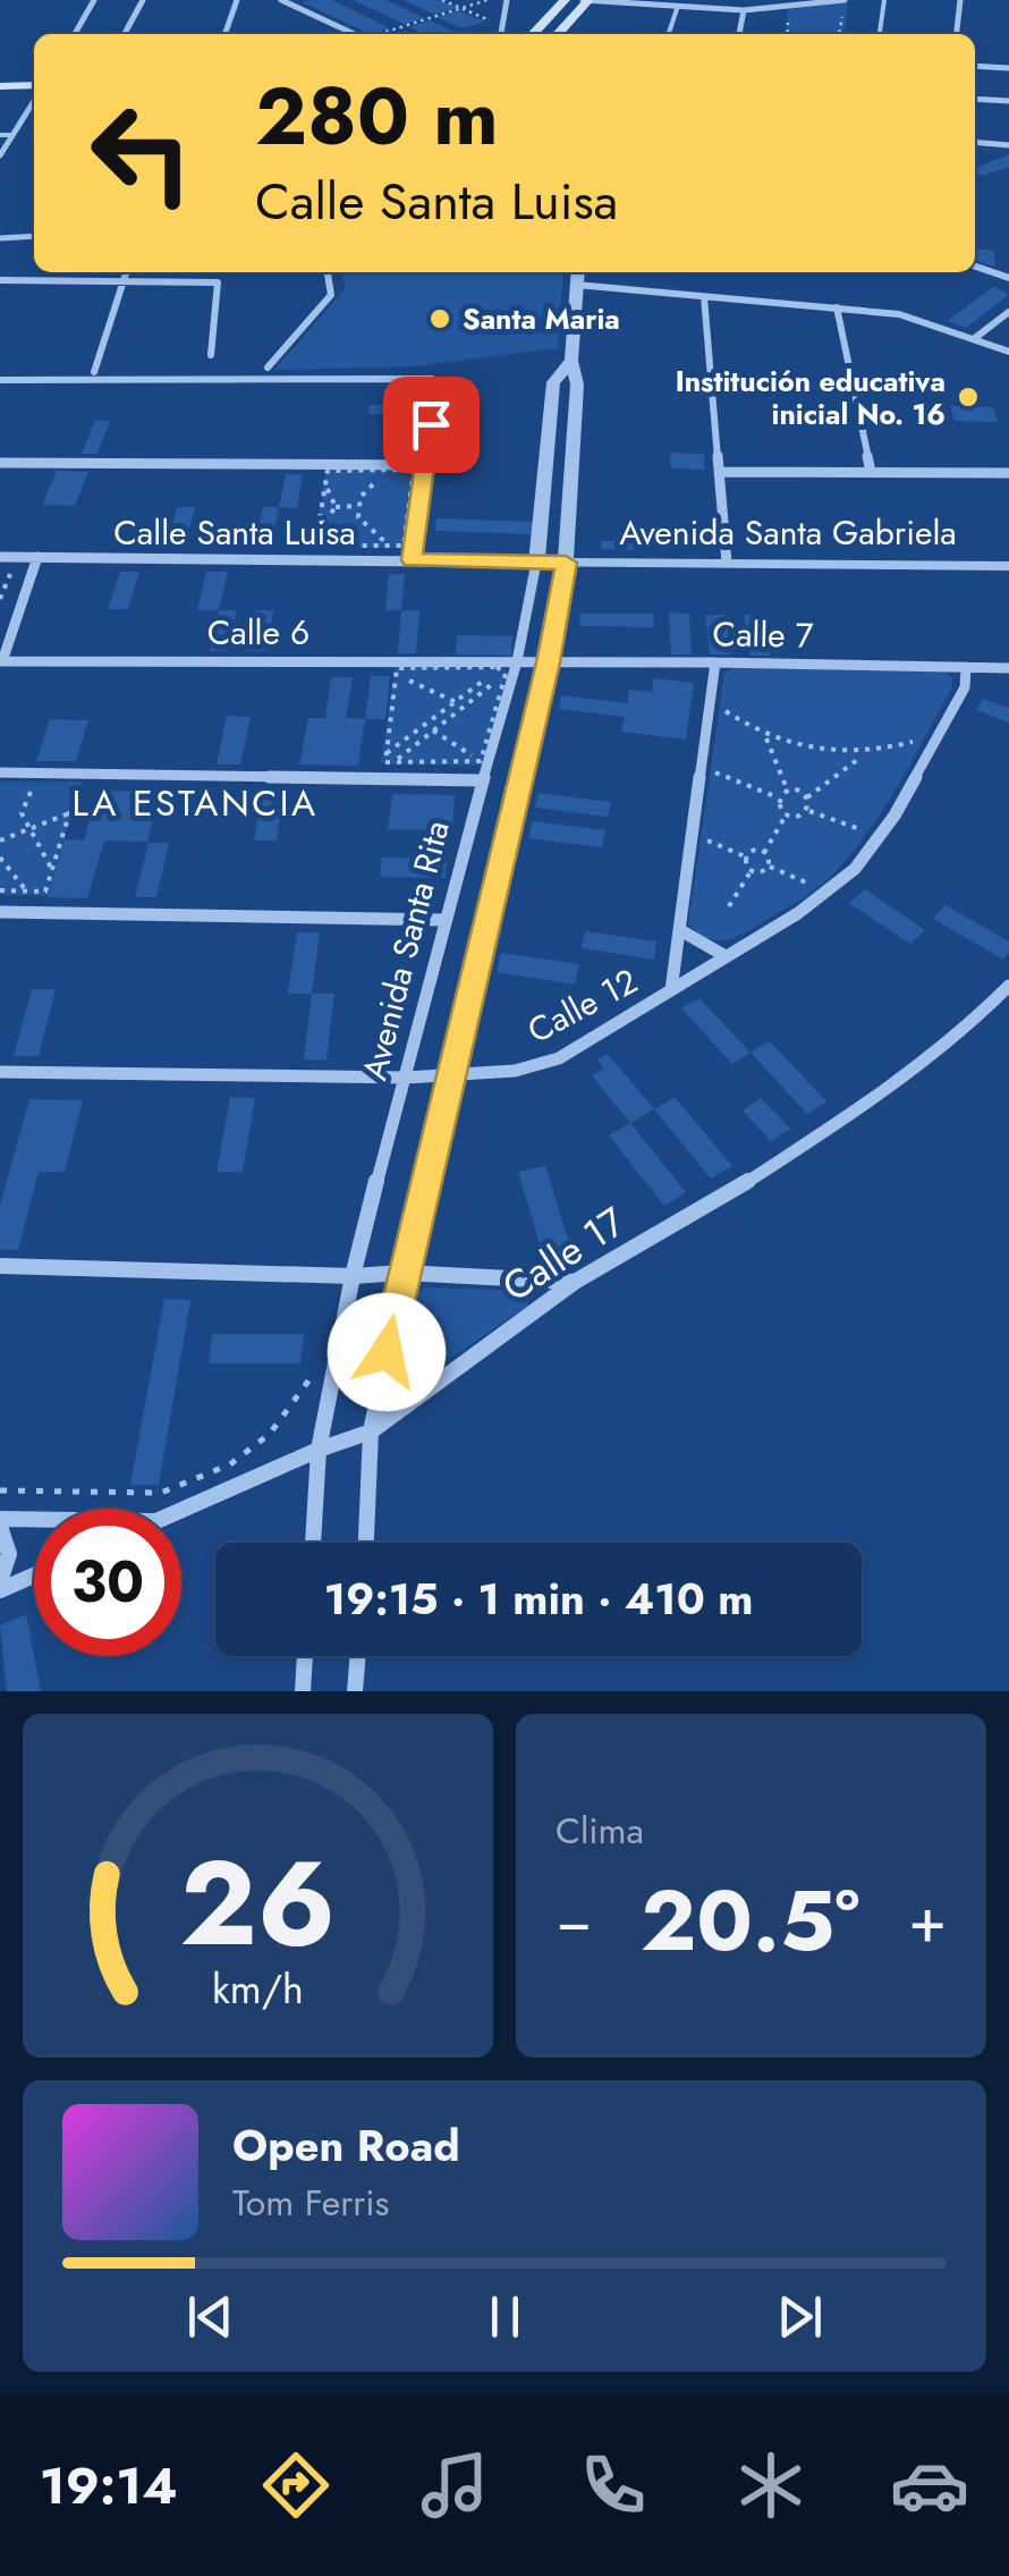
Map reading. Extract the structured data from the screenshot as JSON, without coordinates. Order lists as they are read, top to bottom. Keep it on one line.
{"streets":{"street":["Calle Santa Luisa","Avenida Santa Gabriela","Calle 6","Calle 7","Avenida Santa Rita","Calle 12","Calle 17"]},"crossings":[["Calle Santa Luisa","Avenida Santa Gabriela"],["Calle Santa Luisa","Avenida Santa Rita"],["Avenida Santa Gabriela","Avenida Santa Rita"],["Calle 6","Calle 7"],["Calle 6","Avenida Santa Rita"],["Calle 7","Avenida Santa Rita"],["Calle 7","Calle 12"],["Avenida Santa Rita","Calle 12"],["Avenida Santa Rita","Calle 17"]],"districts":["LA ESTANCIA"],"places":["Santa Maria","Institución educativa inicial No. 16"],"page":{"turn":["280 m","Calle Santa Luisa"],"limit":"30","trip":"19:15 · 1 min · 410 m","tile":"Clima","heat":["−","20.5°","+"],"song":["Open Road","Tom Ferris"],"tabs":"19:14","gauge":["26","km/h"]}}
